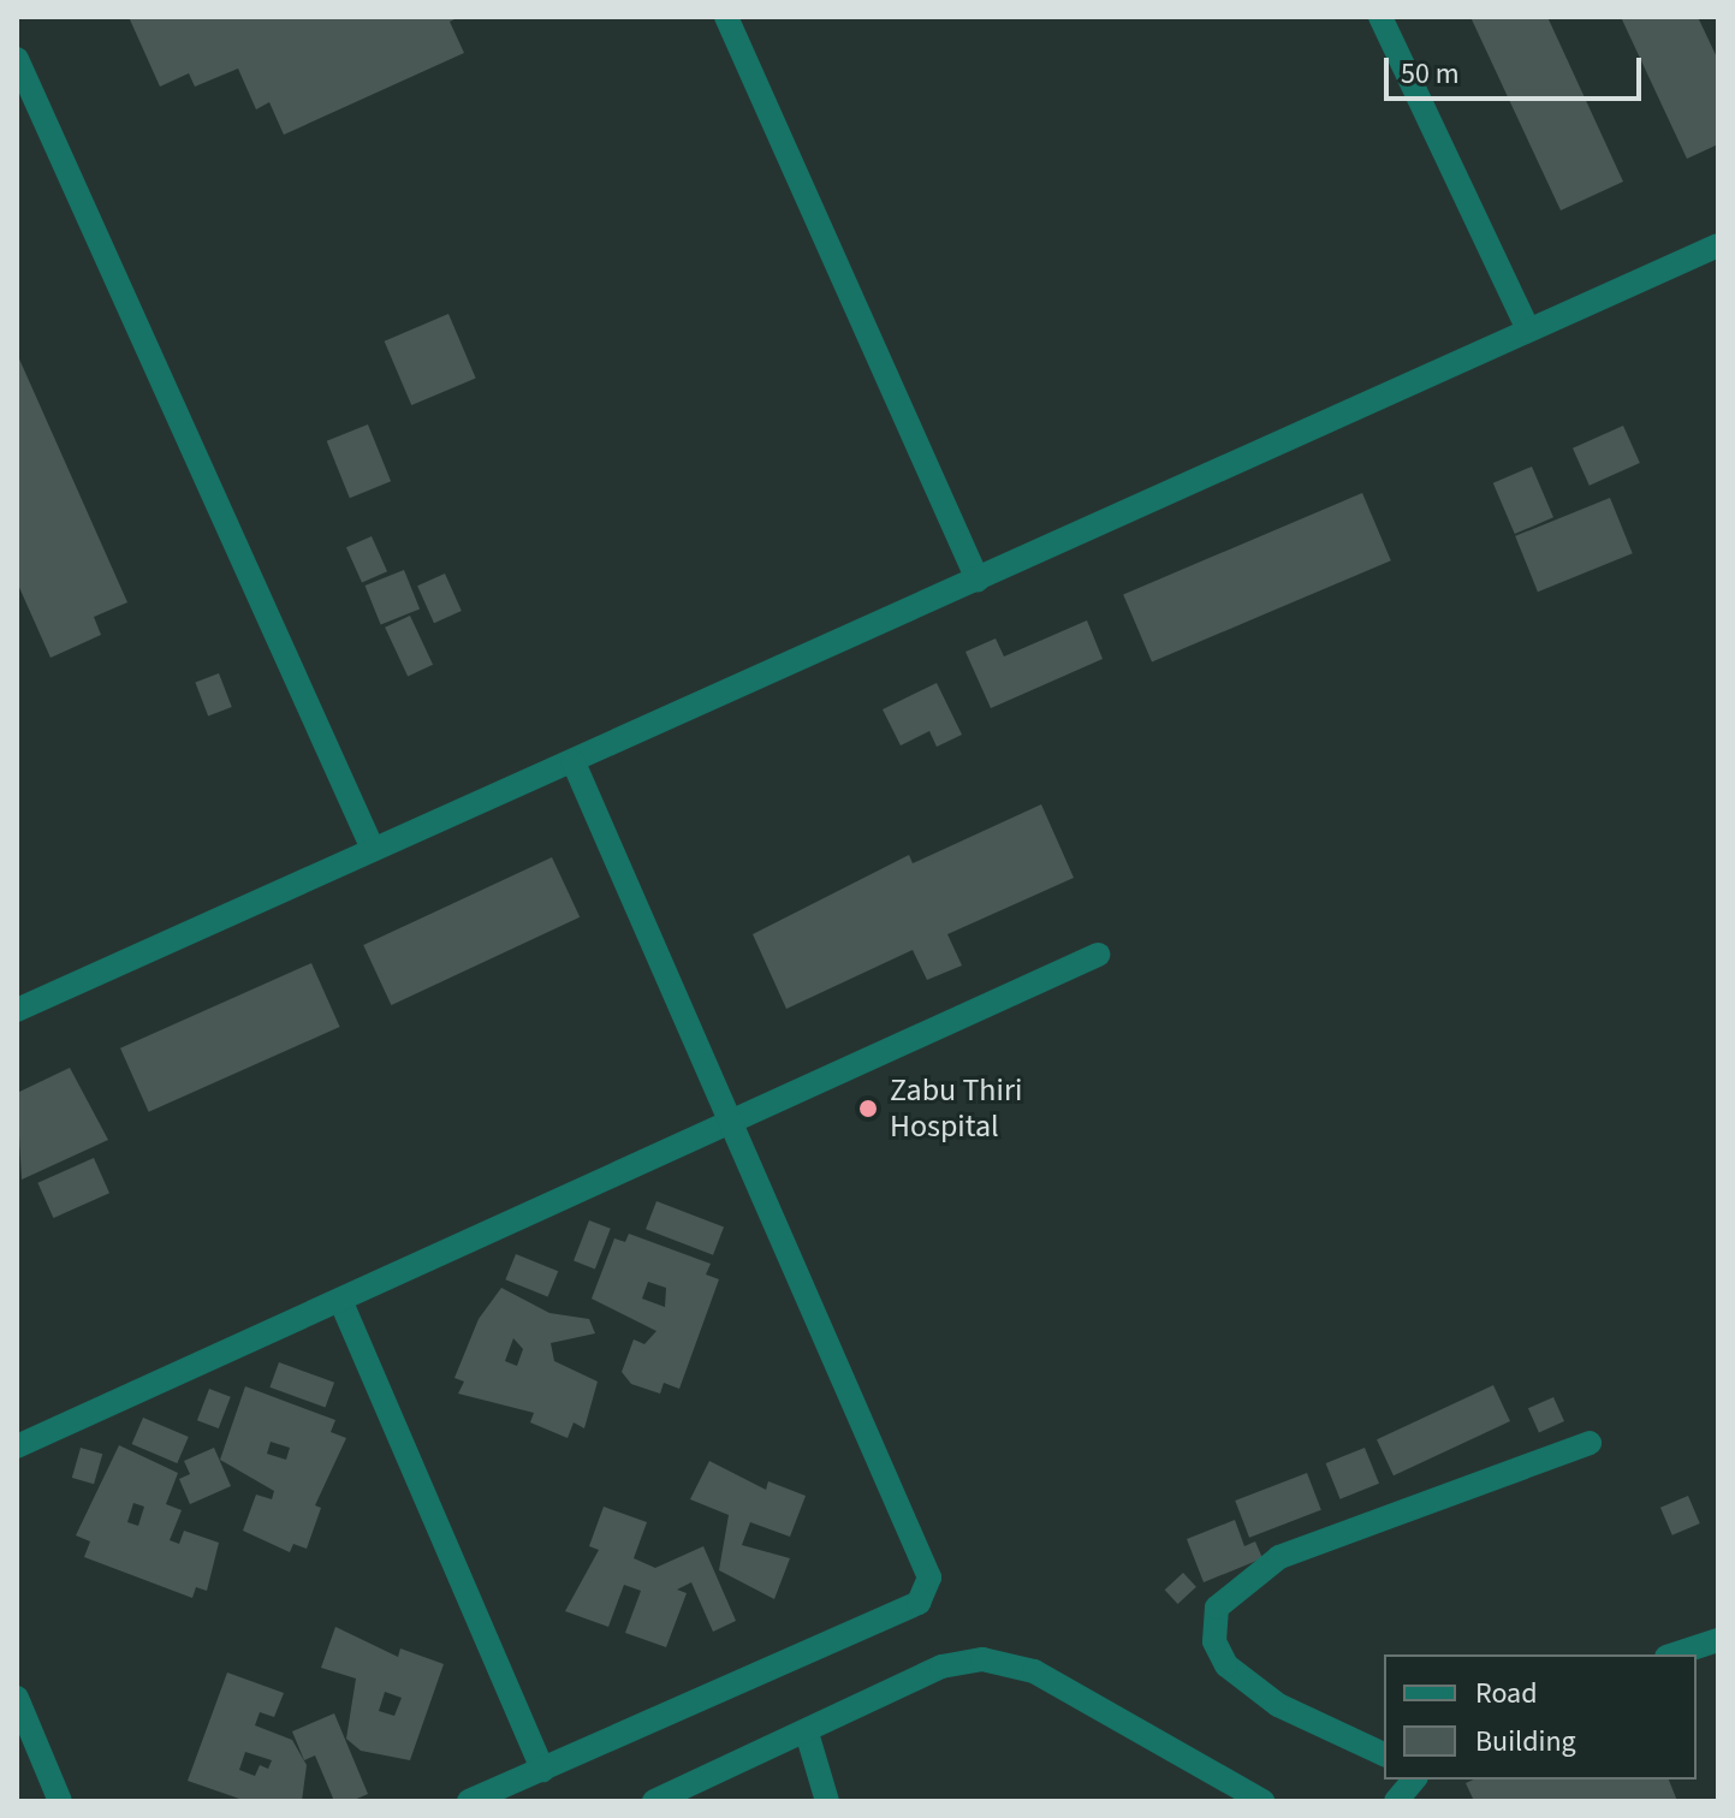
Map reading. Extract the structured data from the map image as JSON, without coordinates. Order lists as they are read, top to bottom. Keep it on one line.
{"places":["Zabu Thiri Hospital"],"legend":["Road","Building"],"scale_bar":"50 m"}
